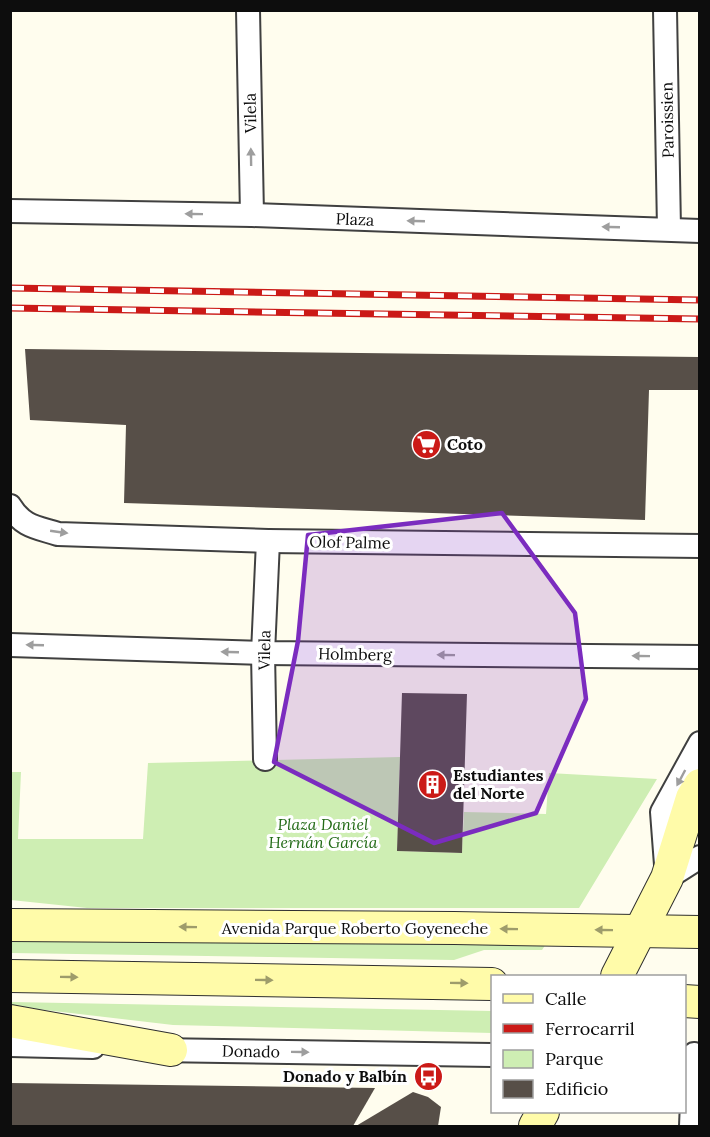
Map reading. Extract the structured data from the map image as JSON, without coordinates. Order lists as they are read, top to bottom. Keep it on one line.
{"streets":{"main road":["Avenida Parque Roberto Goyeneche"],"street":["Vilela","Paroissien","Plaza","Olof Palme","Holmberg","Donado"]},"crossings":[["Vilela","Plaza"],["Vilela","Olof Palme"],["Vilela","Holmberg"],["Paroissien","Plaza"]],"one_way":["Vilela","Plaza","Olof Palme","Holmberg","Donado"],"parks":["Plaza Daniel Hernán García"],"places":{"supermarket":["Coto"],"building":["Estudiantes del Norte"],"bus stop":["Donado y Balbín"]},"legend":["Calle","Ferrocarril","Parque","Edificio"]}
